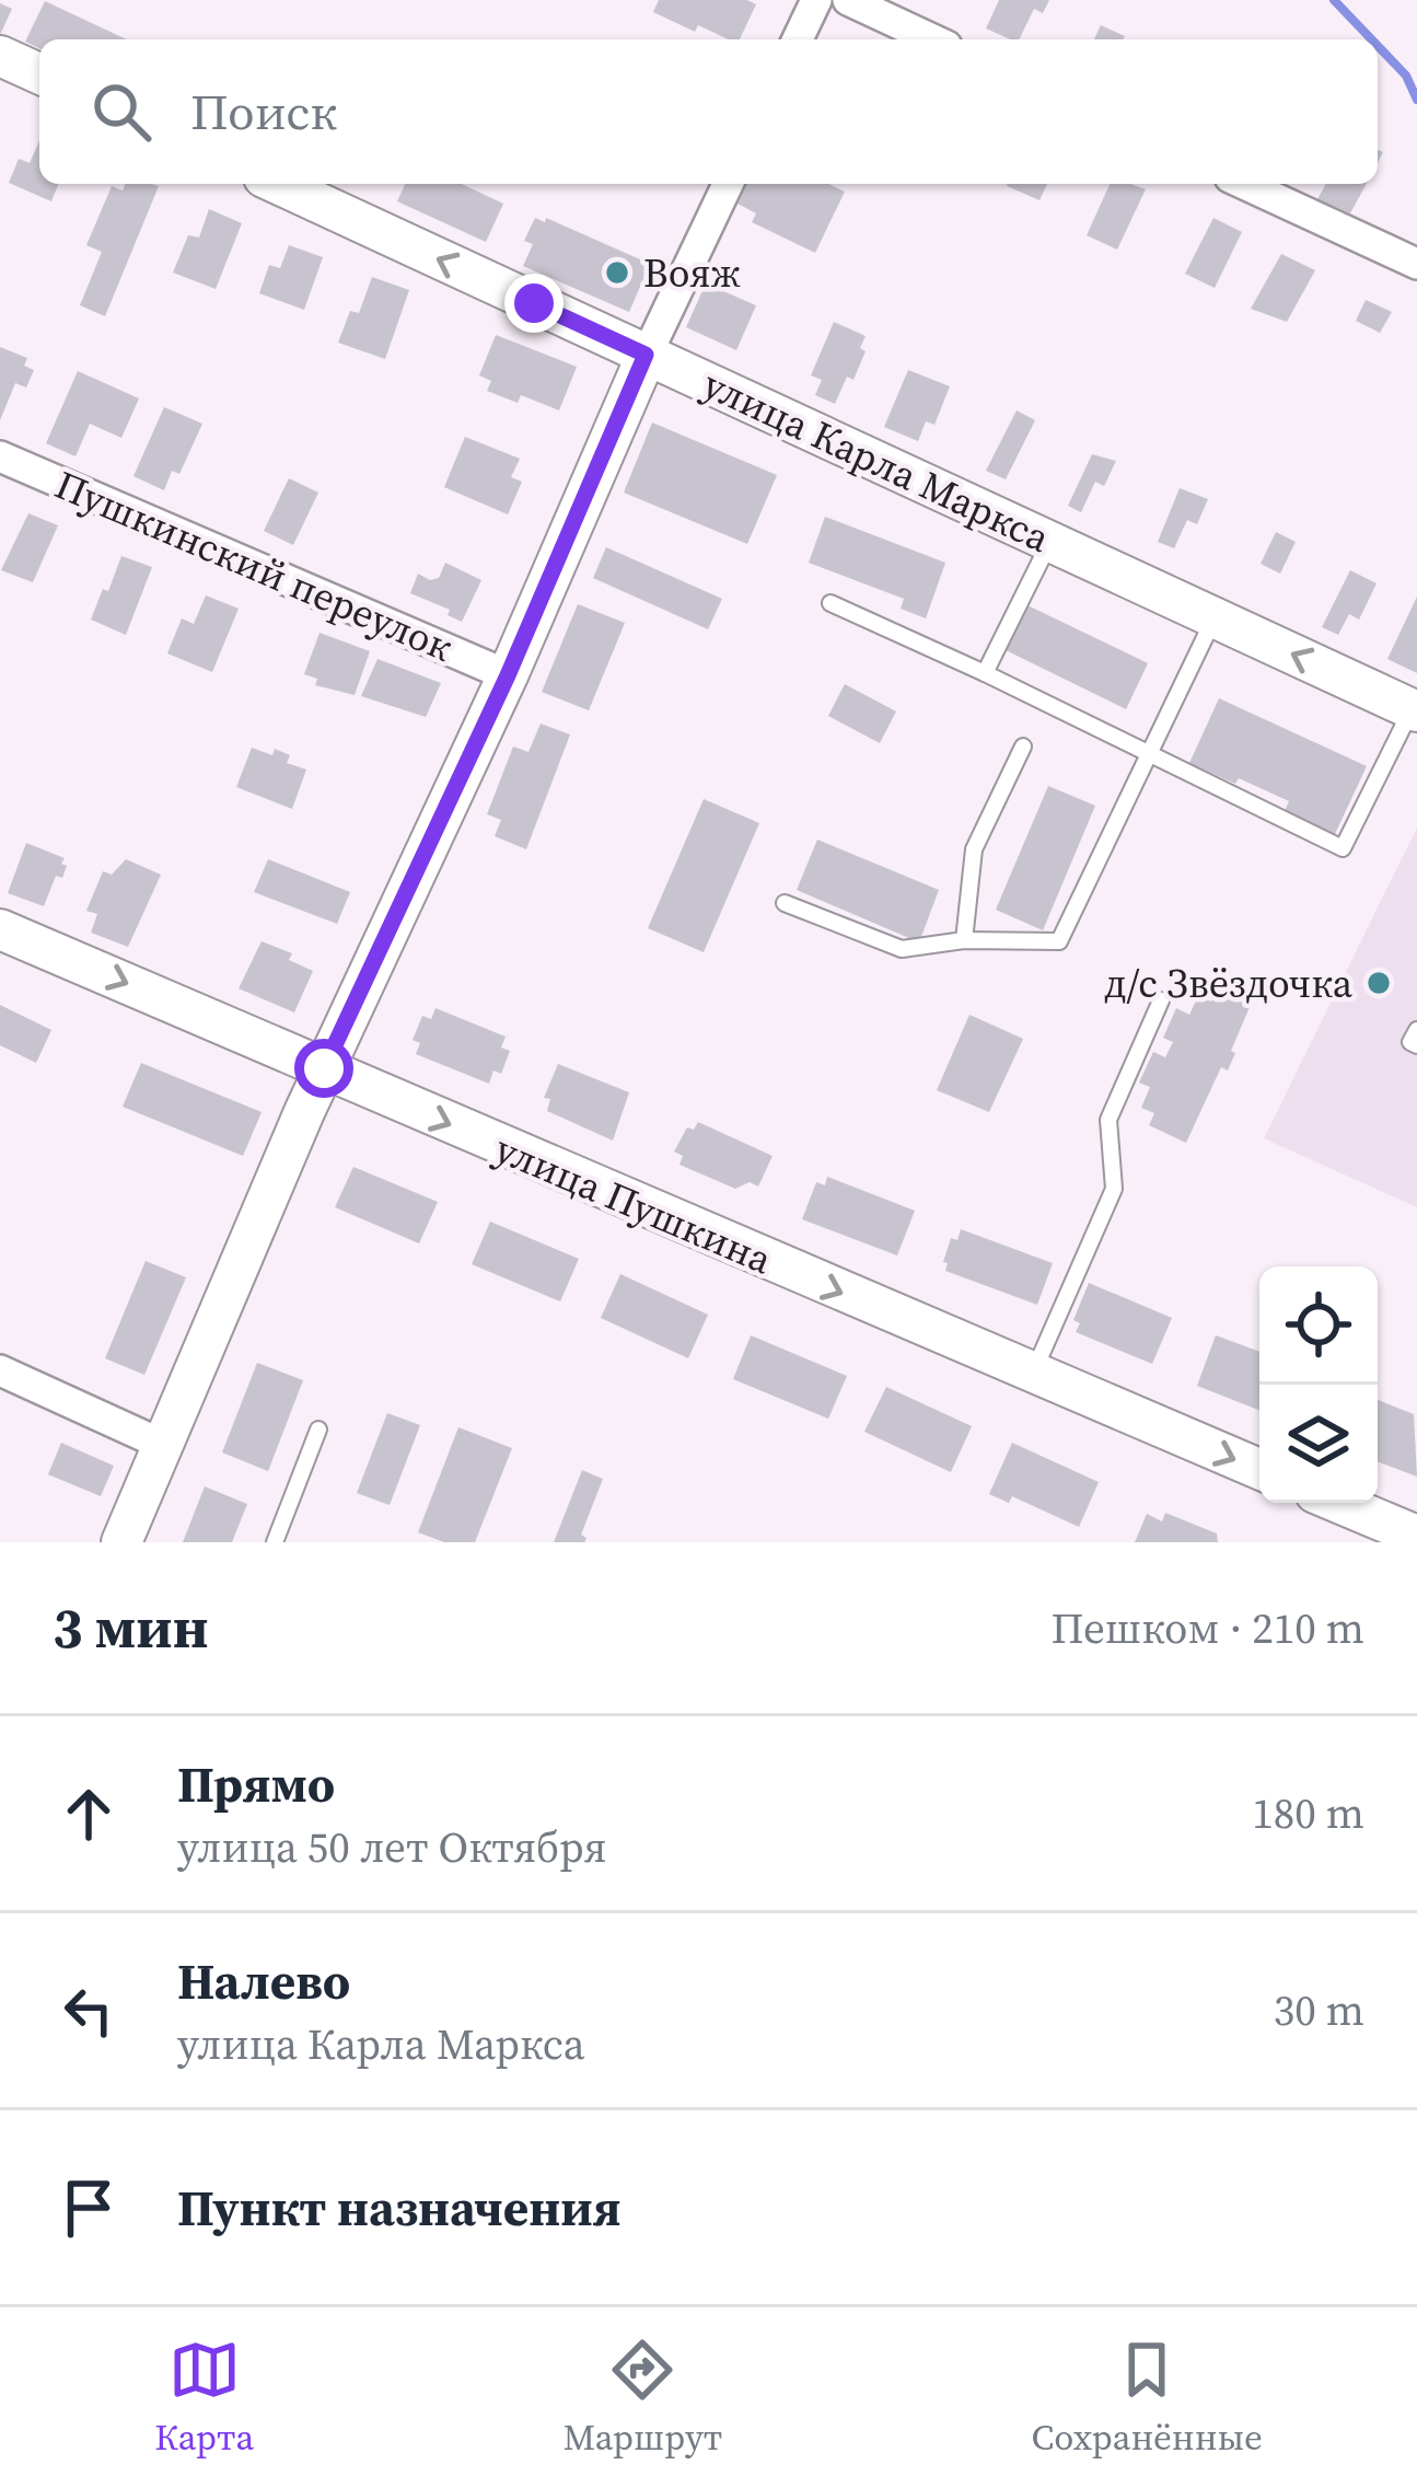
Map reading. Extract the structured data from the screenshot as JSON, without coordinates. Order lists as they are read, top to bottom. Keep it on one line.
{"streets":{"main road":["улица Карла Маркса","улица Пушкина"],"street":["Пушкинский переулок"]},"one_way":["улица Карла Маркса","улица Пушкина"],"places":["Вояж","д/с Звёздочка"],"page":{"search":"Поиск","heading":["3 мин","Пешком · 210 m"],"list":[["Прямо","улица 50 лет Октября","180 m"],["Налево","улица Карла Маркса","30 m"],"Пункт назначения"],"nav":["Карта","Маршрут","Сохранённые"]}}
